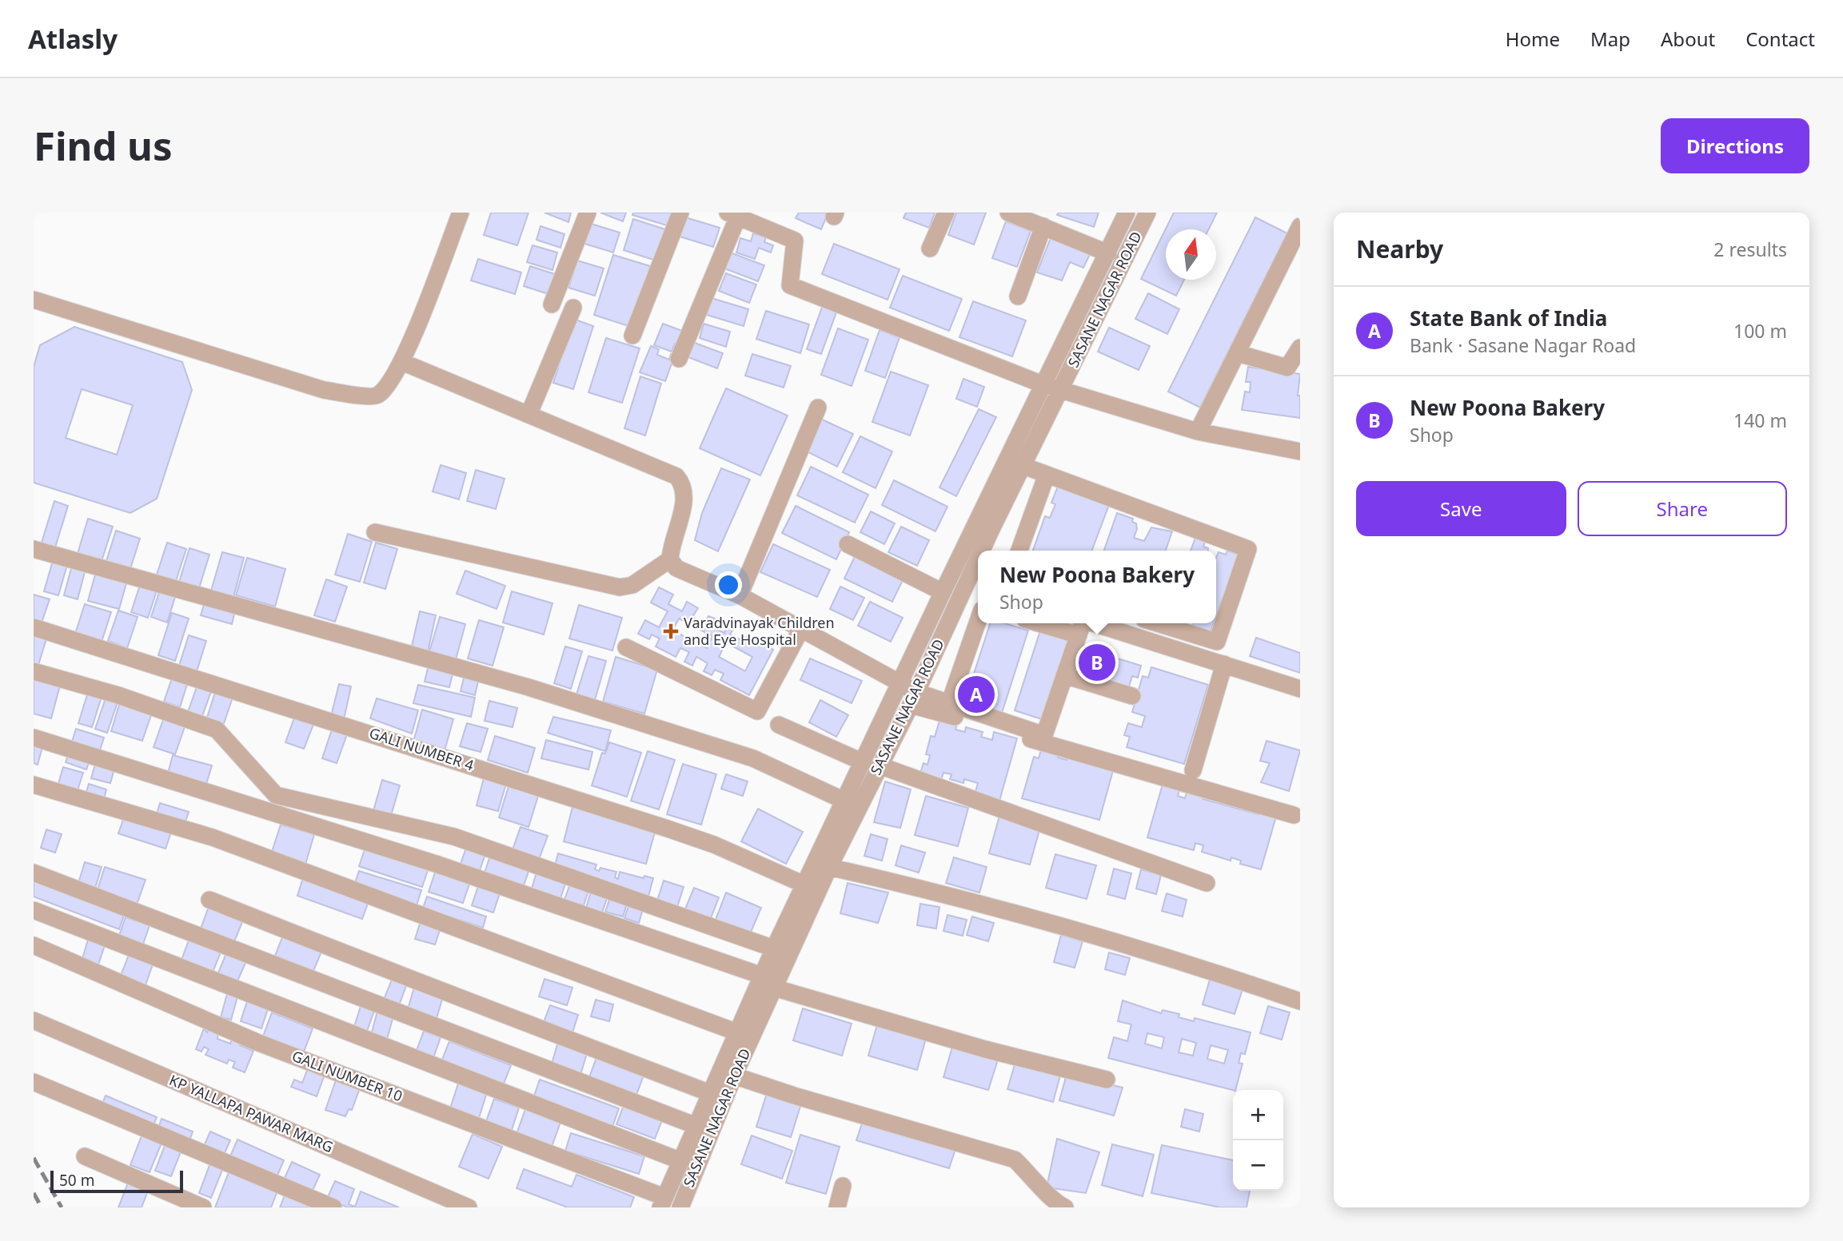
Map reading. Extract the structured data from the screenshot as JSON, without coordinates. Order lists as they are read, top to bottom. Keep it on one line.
{"streets":{"street":["SASANE NAGAR ROAD","GALI NUMBER 4","GALI NUMBER 10","KP YALLAPA PAWAR MARG"]},"crossings":[["SASANE NAGAR ROAD","GALI NUMBER 4"],["SASANE NAGAR ROAD","GALI NUMBER 10"]],"places":{"health":["Varadvinayak Children and Eye Hospital"]},"scale_bar":"50 m","north":"top","page":{"header":"Atlasly","nav":["Home","Map","About","Contact"],"buttons":["Directions",["Save","Share"]],"title":"Find us","heading":["Nearby","2 results"],"list":[{"mark":"A","name":"State Bank of India","note":"Bank · Sasane Nagar Road","value":"100 m"},{"mark":"B","name":"New Poona Bakery","note":"Shop","value":"140 m"}],"popup":["New Poona Bakery","Shop"],"pins":["B","A"],"map_buttons":["+","−"],"scale":"50 m"}}
